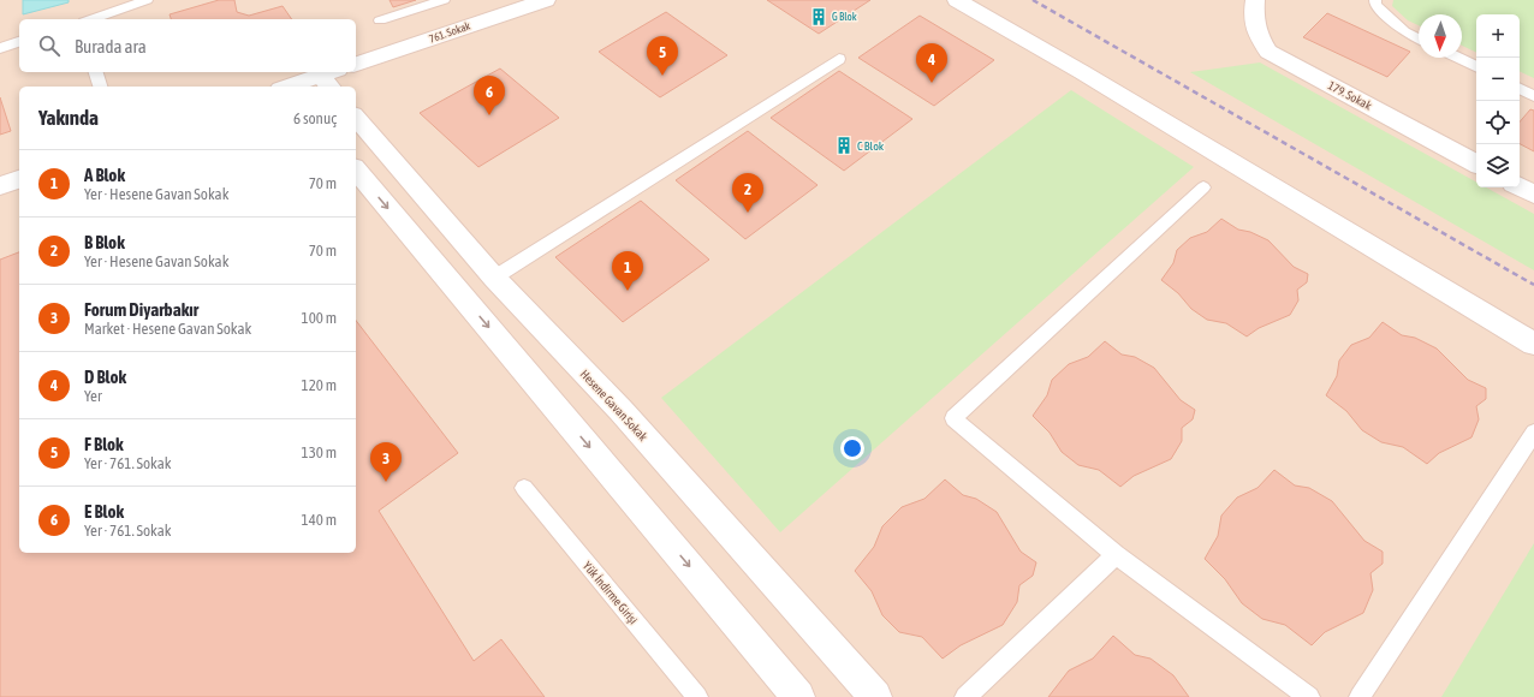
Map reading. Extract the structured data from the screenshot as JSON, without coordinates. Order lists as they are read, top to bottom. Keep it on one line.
{"streets":{"street":["761. Sokak","179. Sokak","Hesene Gavan Sokak"],"lane":["Yük İndirme Girişi"]},"places":{"building":["G Blok","C Blok"]},"north":"bottom","page":{"map_buttons":["+","−"],"search":"Burada ara","pins":["5","4","6","2","1","3"],"heading":["Yakında","6 sonuç"],"list":[{"mark":"1","name":"A Blok","note":"Yer · Hesene Gavan Sokak","value":"70 m"},{"mark":"2","name":"B Blok","note":"Yer · Hesene Gavan Sokak","value":"70 m"},{"mark":"3","name":"Forum Diyarbakır","note":"Market · Hesene Gavan Sokak","value":"100 m"},{"mark":"4","name":"D Blok","note":"Yer","value":"120 m"},{"mark":"5","name":"F Blok","note":"Yer · 761. Sokak","value":"130 m"},{"mark":"6","name":"E Blok","note":"Yer · 761. Sokak","value":"140 m"}]}}
